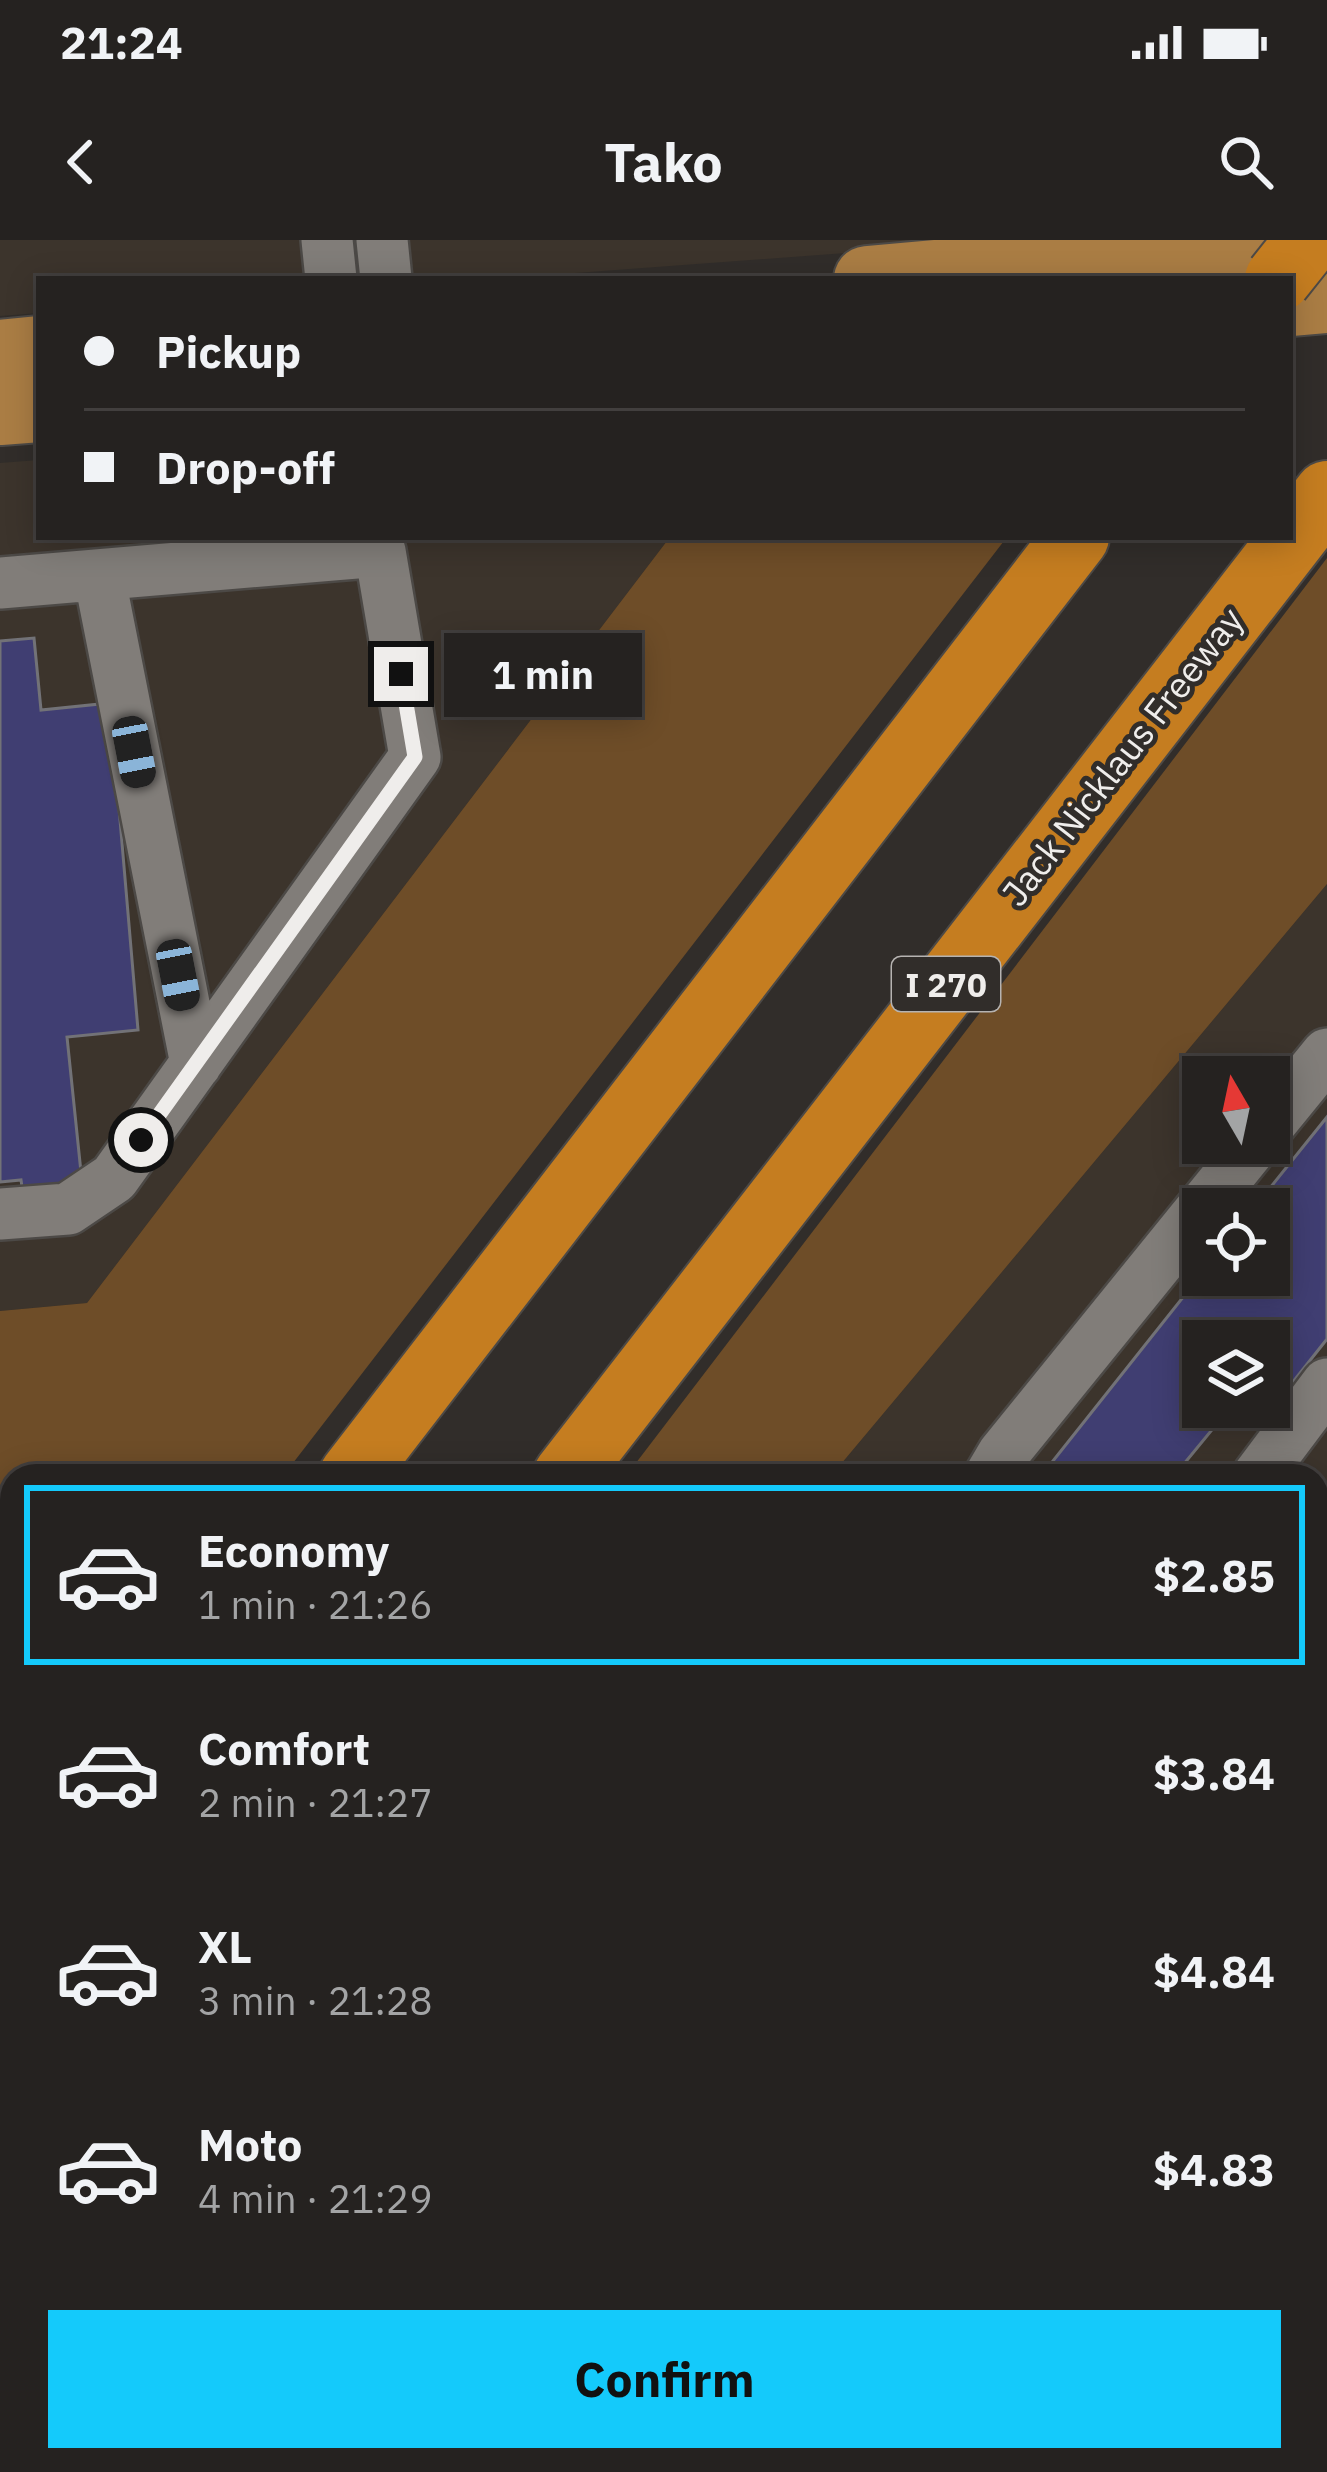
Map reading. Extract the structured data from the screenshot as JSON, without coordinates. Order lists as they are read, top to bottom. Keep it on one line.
{"streets":{"highway":["Jack Nicklaus Freeway","I 270"]},"north":"top","page":{"status":"21:24","header":"Tako","banner":["Pickup","Drop-off"],"bubble":"1 min","list":[{"name":"Economy","note":"1 min · 21:26","value":"$2.85"},{"name":"Comfort","note":"2 min · 21:27","value":"$3.84"},{"name":"XL","note":"3 min · 21:28","value":"$4.84"},{"name":"Moto","note":"4 min · 21:29","value":"$4.83"}],"buttons":"Confirm"}}
